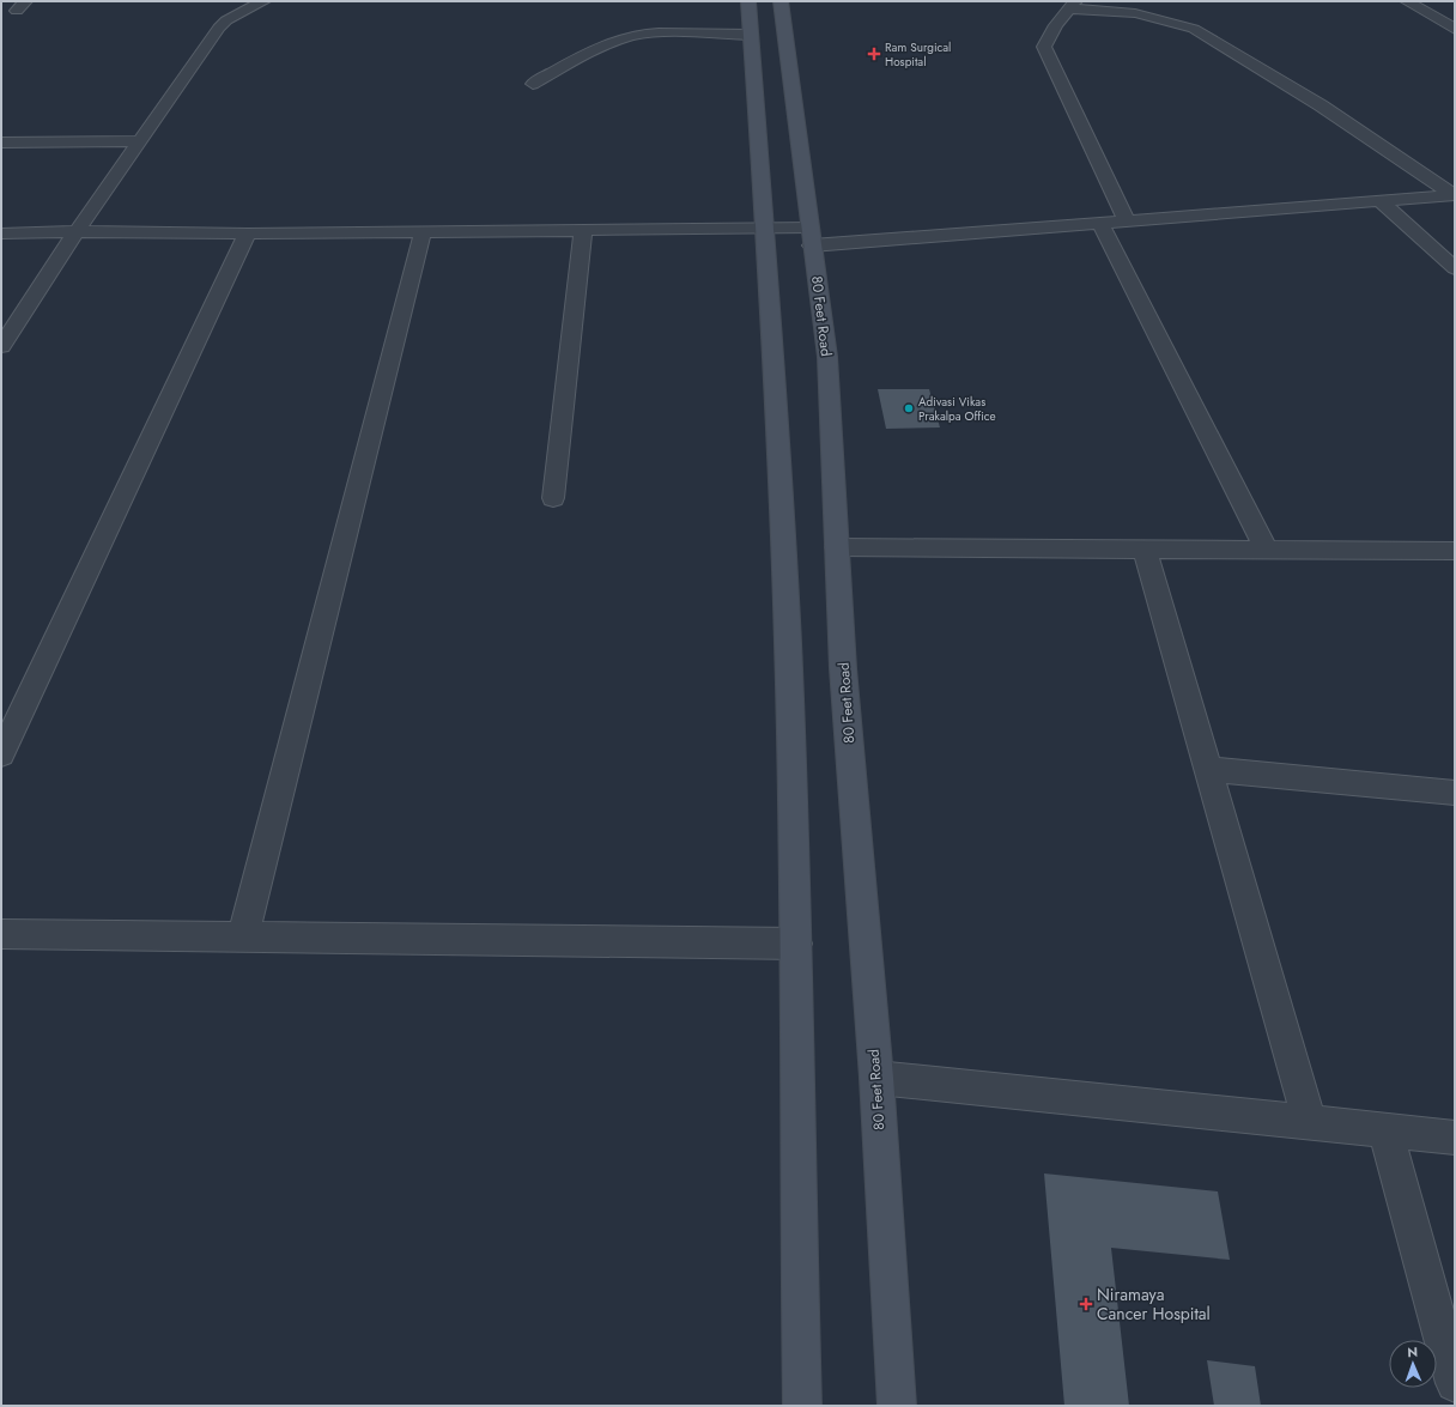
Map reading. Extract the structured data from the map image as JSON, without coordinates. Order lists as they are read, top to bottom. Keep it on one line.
{"streets":{"main road":["80 Feet Road"]},"places":{"health":["Ram Surgical Hospital","Niramaya Cancer Hospital"],"other":["Adivasi Vikas Prakalpa Office"]},"north":"top"}
